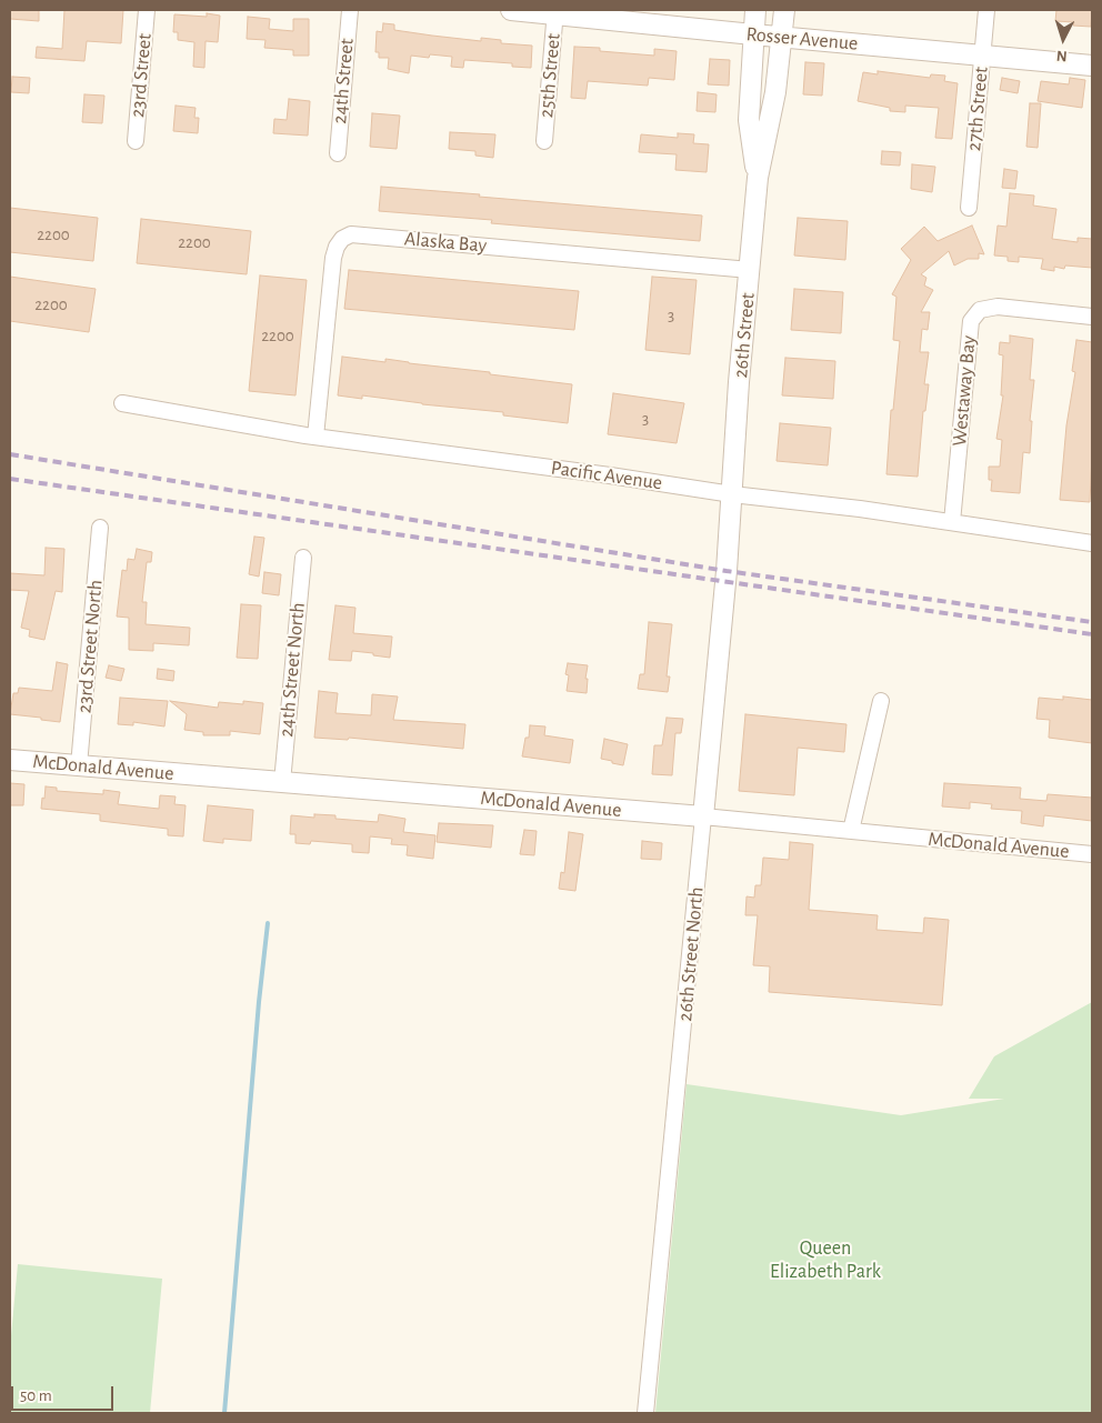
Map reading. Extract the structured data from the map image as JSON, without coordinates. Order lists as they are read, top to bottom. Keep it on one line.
{"streets":{"street":["Rosser Avenue","23rd Street","25th Street","24th Street","27th Street","Alaska Bay","26th Street","Westaway Bay","Pacific Avenue","23rd Street North","24th Street North","McDonald Avenue","26th Street North"]},"crossings":[["Rosser Avenue","25th Street"],["Rosser Avenue","27th Street"],["Rosser Avenue","26th Street"],["Alaska Bay","26th Street"],["Alaska Bay","Pacific Avenue"],["26th Street","Pacific Avenue"],["26th Street","26th Street North"],["Westaway Bay","Pacific Avenue"],["Pacific Avenue","26th Street North"],["23rd Street North","McDonald Avenue"],["24th Street North","McDonald Avenue"],["McDonald Avenue","26th Street North"]],"parks":["Queen Elizabeth Park"],"house_numbers":["2200","2200","2200","3","2200","3"],"scale_bar":"50 m","north":"bottom"}
